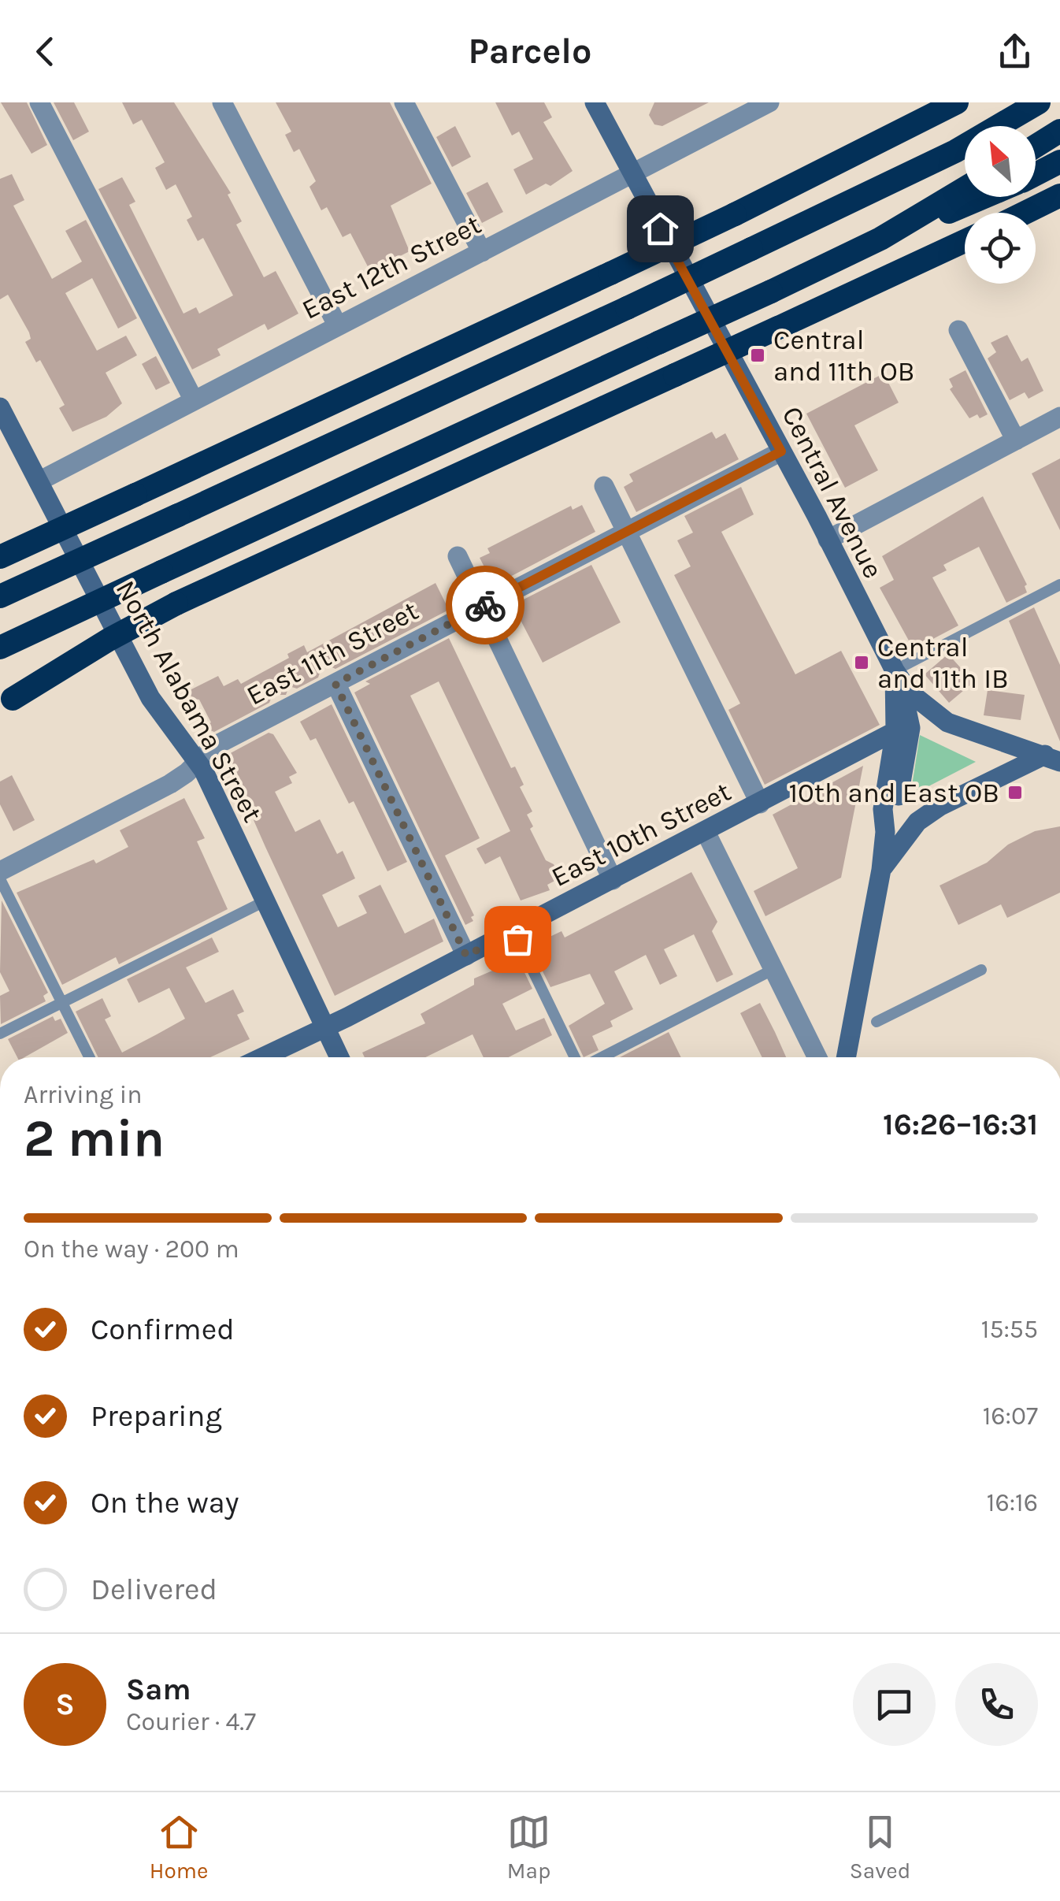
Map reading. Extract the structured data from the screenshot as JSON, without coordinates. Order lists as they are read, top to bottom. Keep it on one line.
{"streets":{"main road":["Central Avenue","North Alabama Street","East 10th Street"],"street":["East 12th Street","East 11th Street"]},"crossings":[["East 12th Street","Central Avenue"],["East 12th Street","North Alabama Street"],["Central Avenue","East 11th Street"],["East 11th Street","North Alabama Street"],["North Alabama Street","East 10th Street"]],"places":{"transit":["Central and 11th OB","Central and 11th IB","10th and East OB"]},"north":"top left","page":{"header":"Parcelo","heading":["2 min","Arriving in","16:26–16:31"],"panel":["Sam","Courier · 4.7"],"bar":"On the way · 200 m","list":[["Confirmed","15:55"],["Preparing","16:07"],["On the way","16:16"],"Delivered"],"round":"S","tabs":["Home","Map","Saved"]}}
